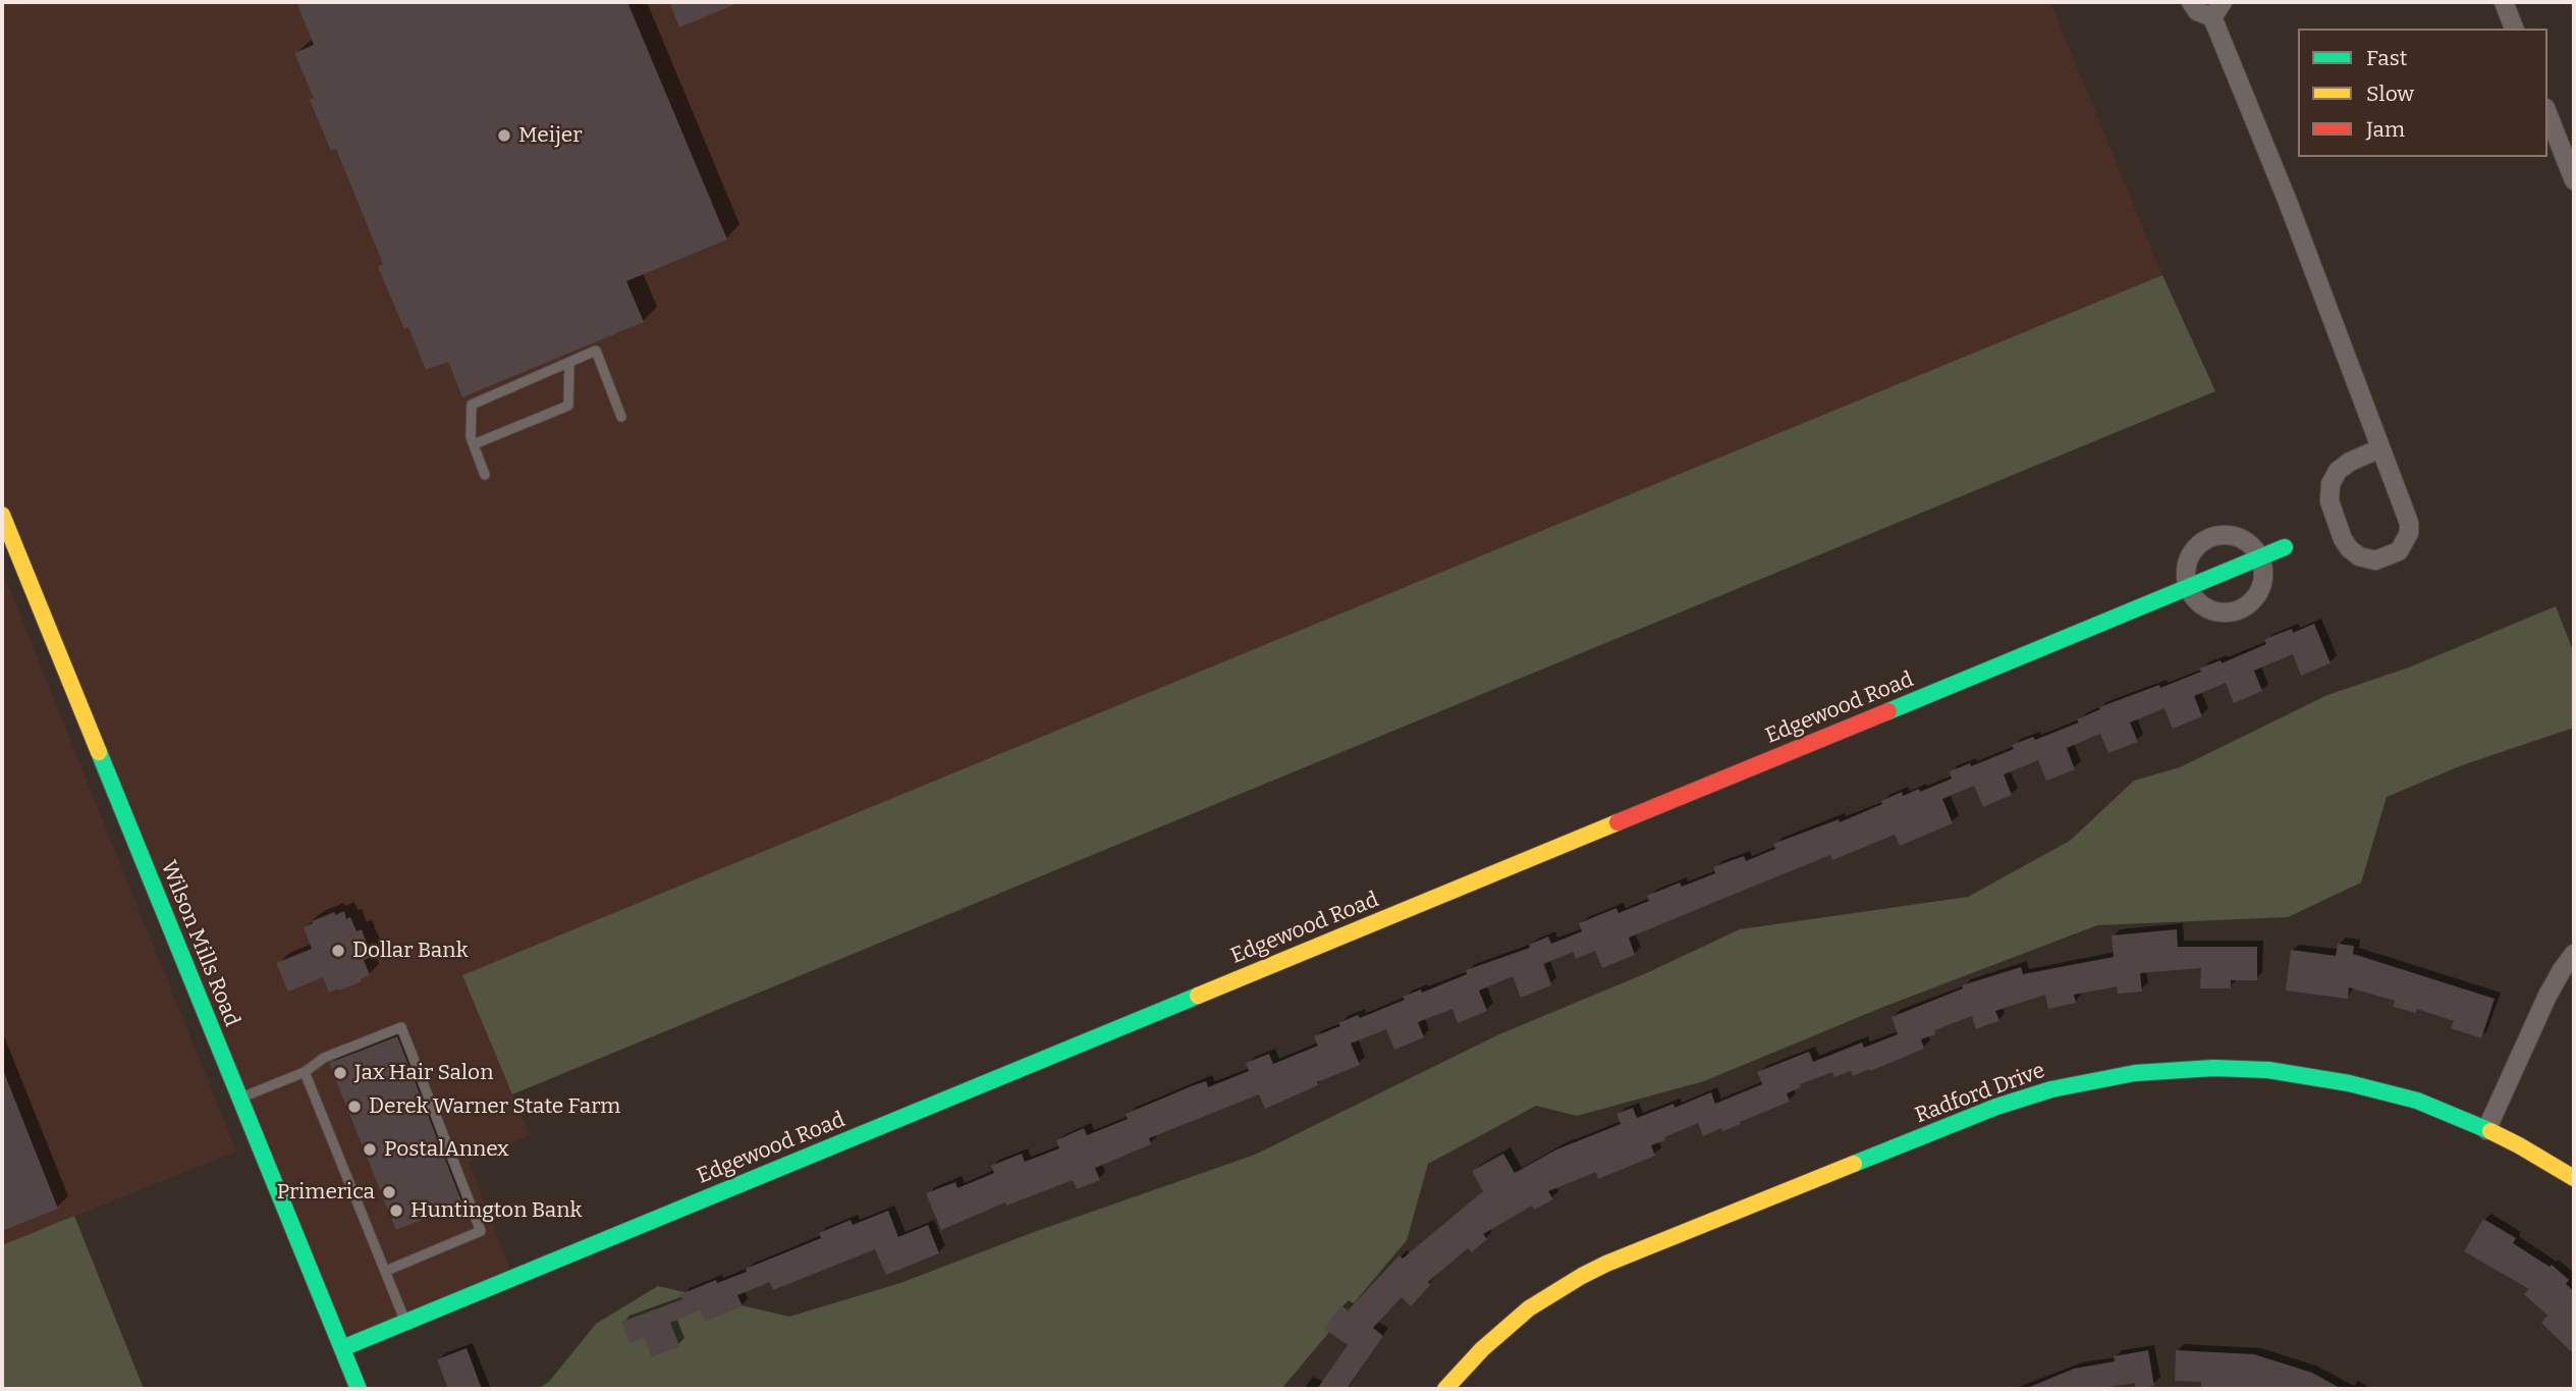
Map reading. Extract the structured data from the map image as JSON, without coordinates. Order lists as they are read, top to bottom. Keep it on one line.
{"streets":{"street":["Edgewood Road","Wilson Mills Road","Radford Drive"]},"crossings":[["Edgewood Road","Wilson Mills Road"]],"places":["Meijer","Dollar Bank","Jax Hair Salon","Derek Warner State Farm","PostalAnnex","Primerica","Huntington Bank"],"legend":["Fast","Slow","Jam"]}
